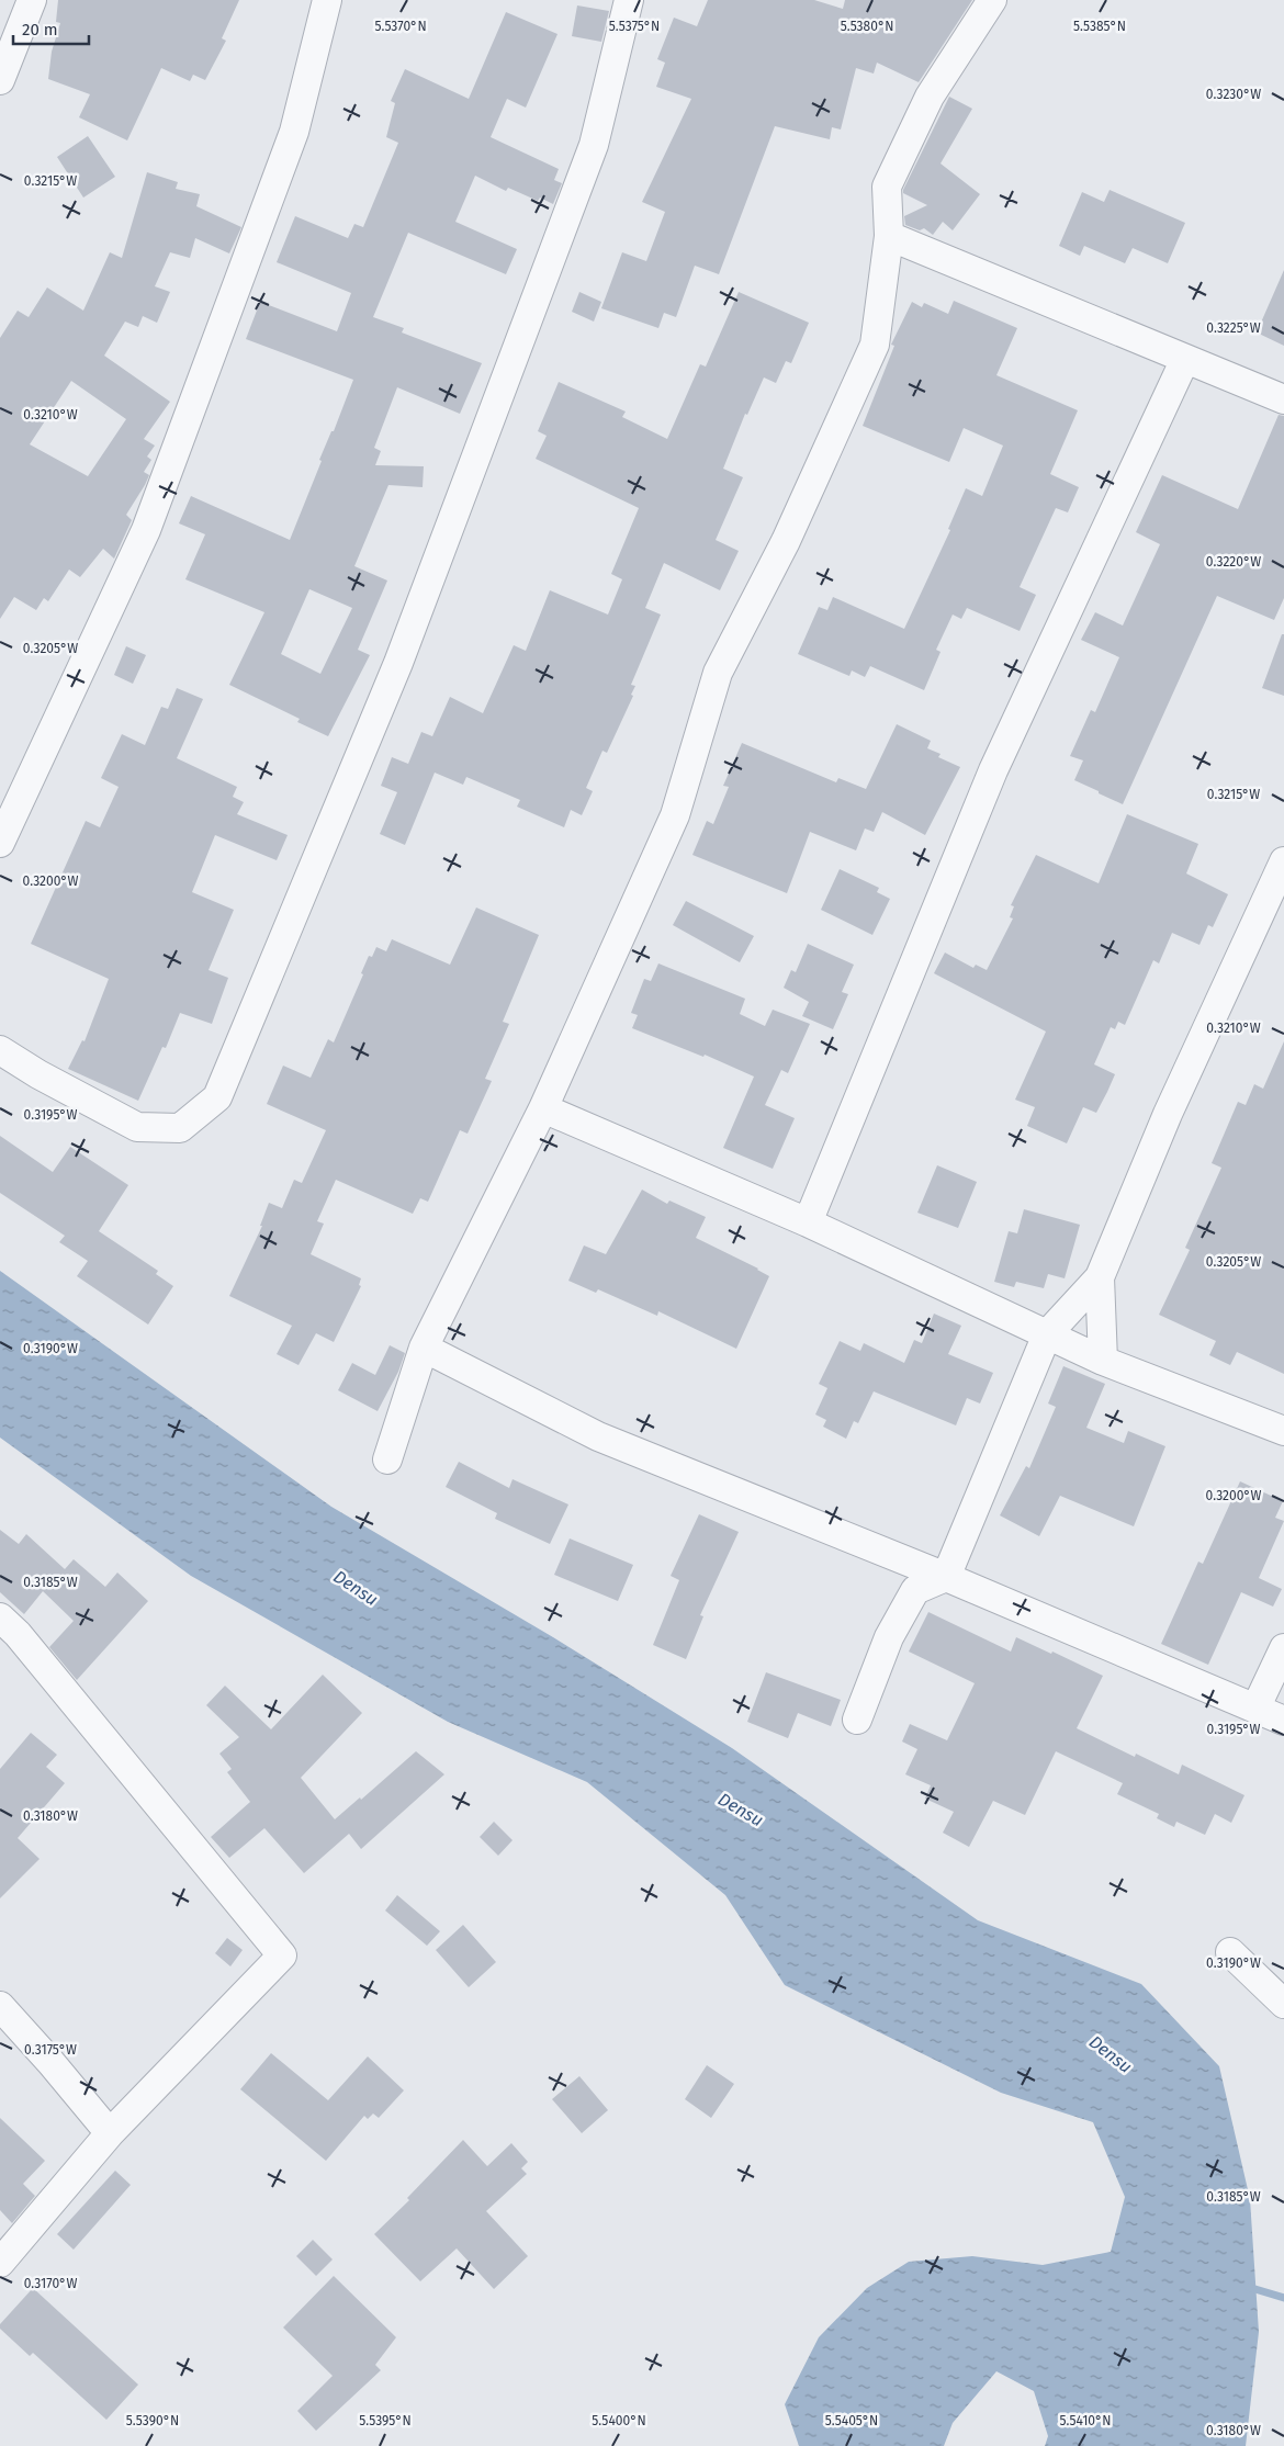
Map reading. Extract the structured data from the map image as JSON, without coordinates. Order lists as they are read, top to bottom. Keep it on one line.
{"water":["Densu"],"scale_bar":"20 m","coordinates":["5.5370°N","5.5375°N","5.5380°N","5.5385°N","0.3230°W","0.3215°W","0.3225°W","0.3210°W","0.3220°W","0.3205°W","0.3200°W","0.3195°W","0.3190°W","0.3185°W","0.3180°W","0.3175°W","0.3170°W","5.5390°N","5.5395°N","5.5400°N","5.5405°N","5.5410°N"]}
